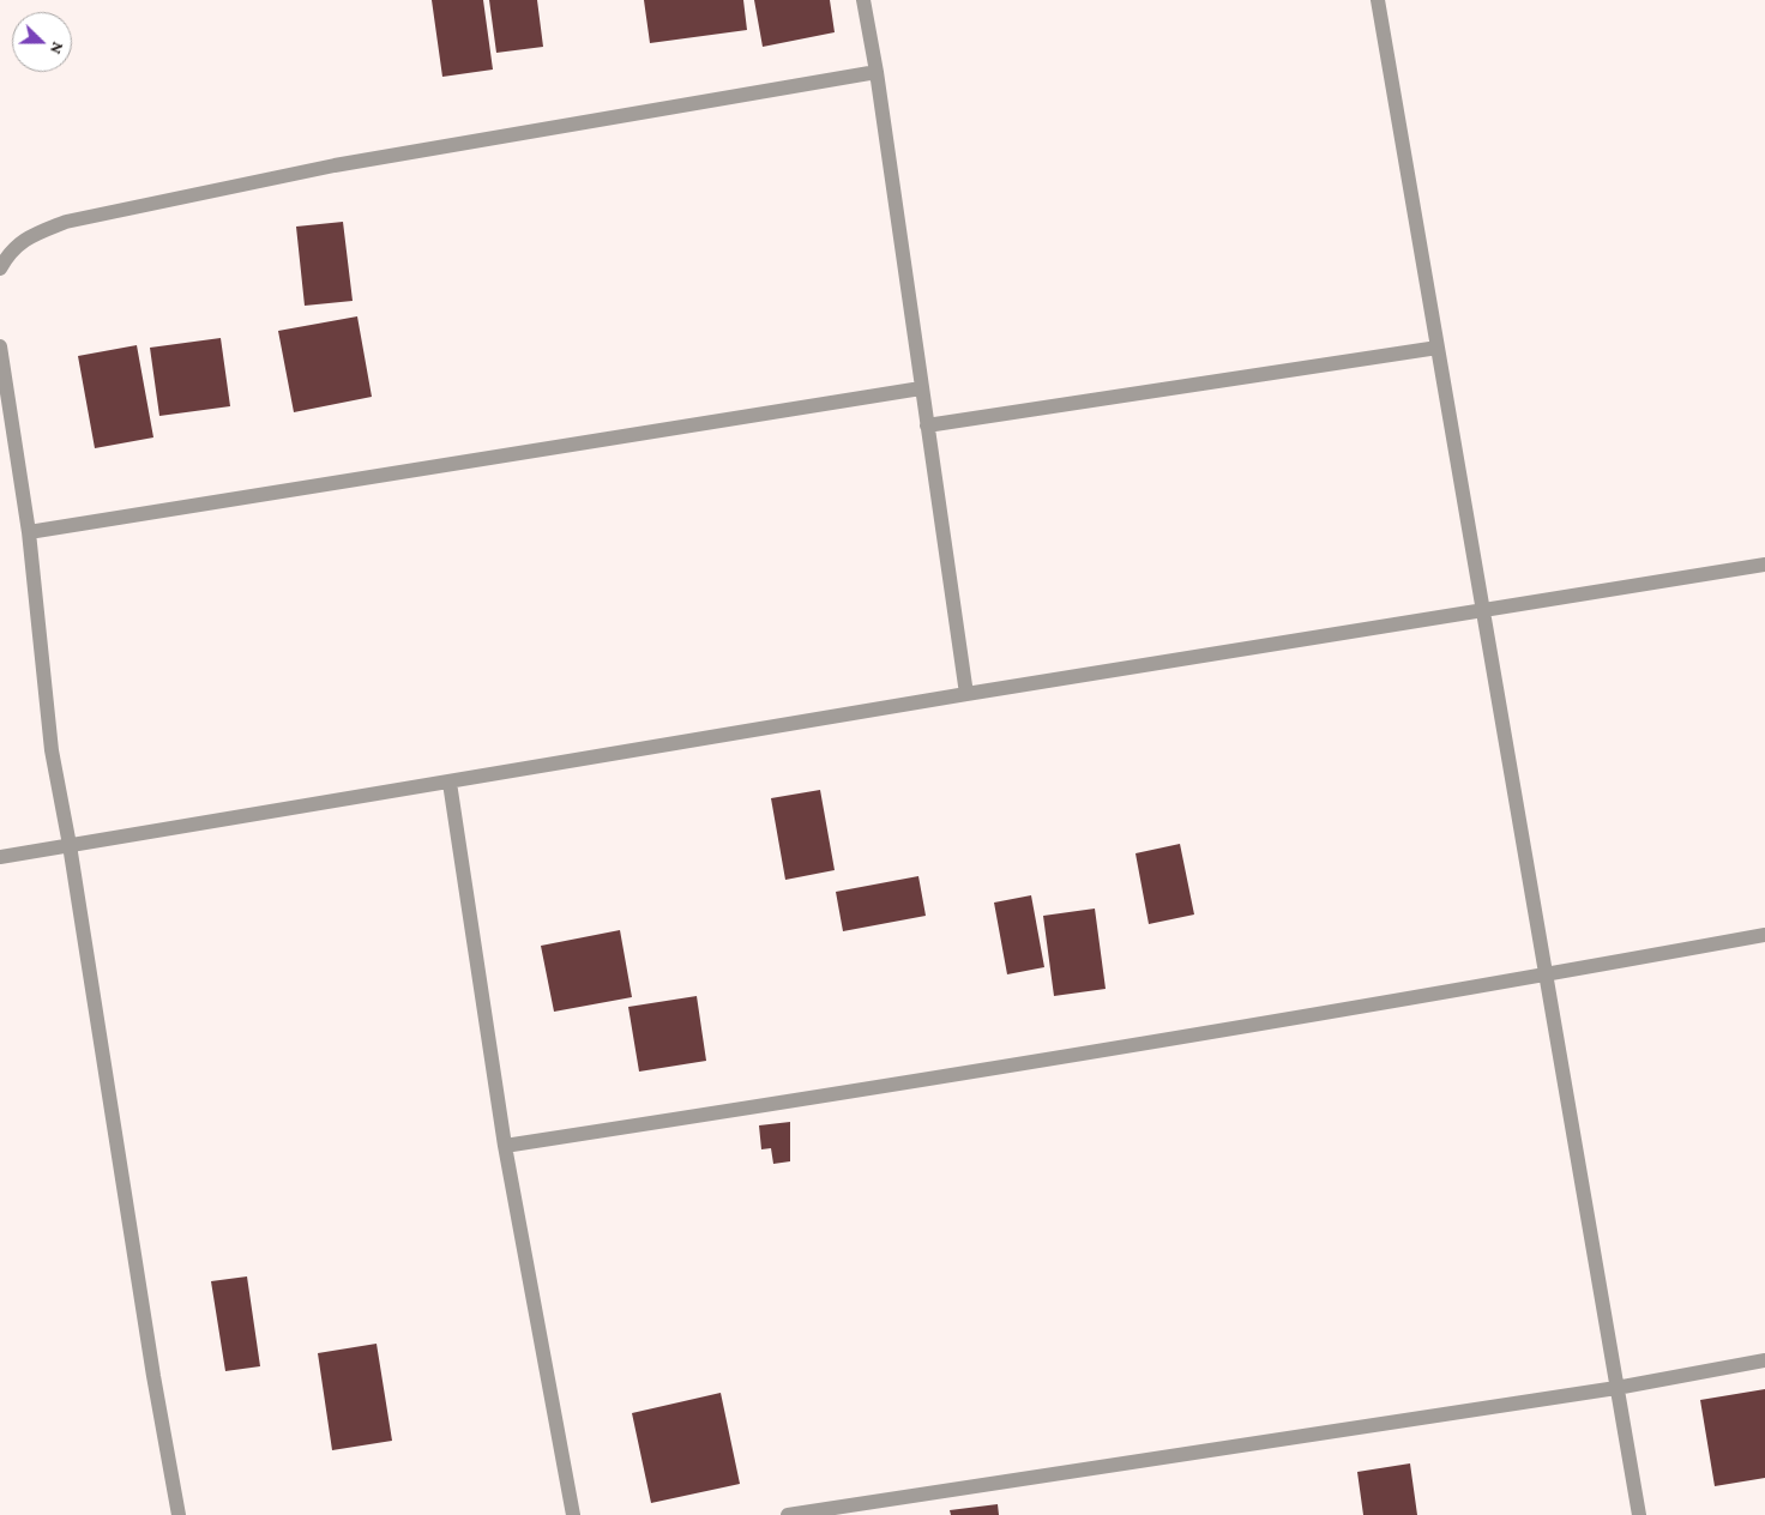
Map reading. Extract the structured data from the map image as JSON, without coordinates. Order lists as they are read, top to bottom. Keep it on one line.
{"north":"right"}
